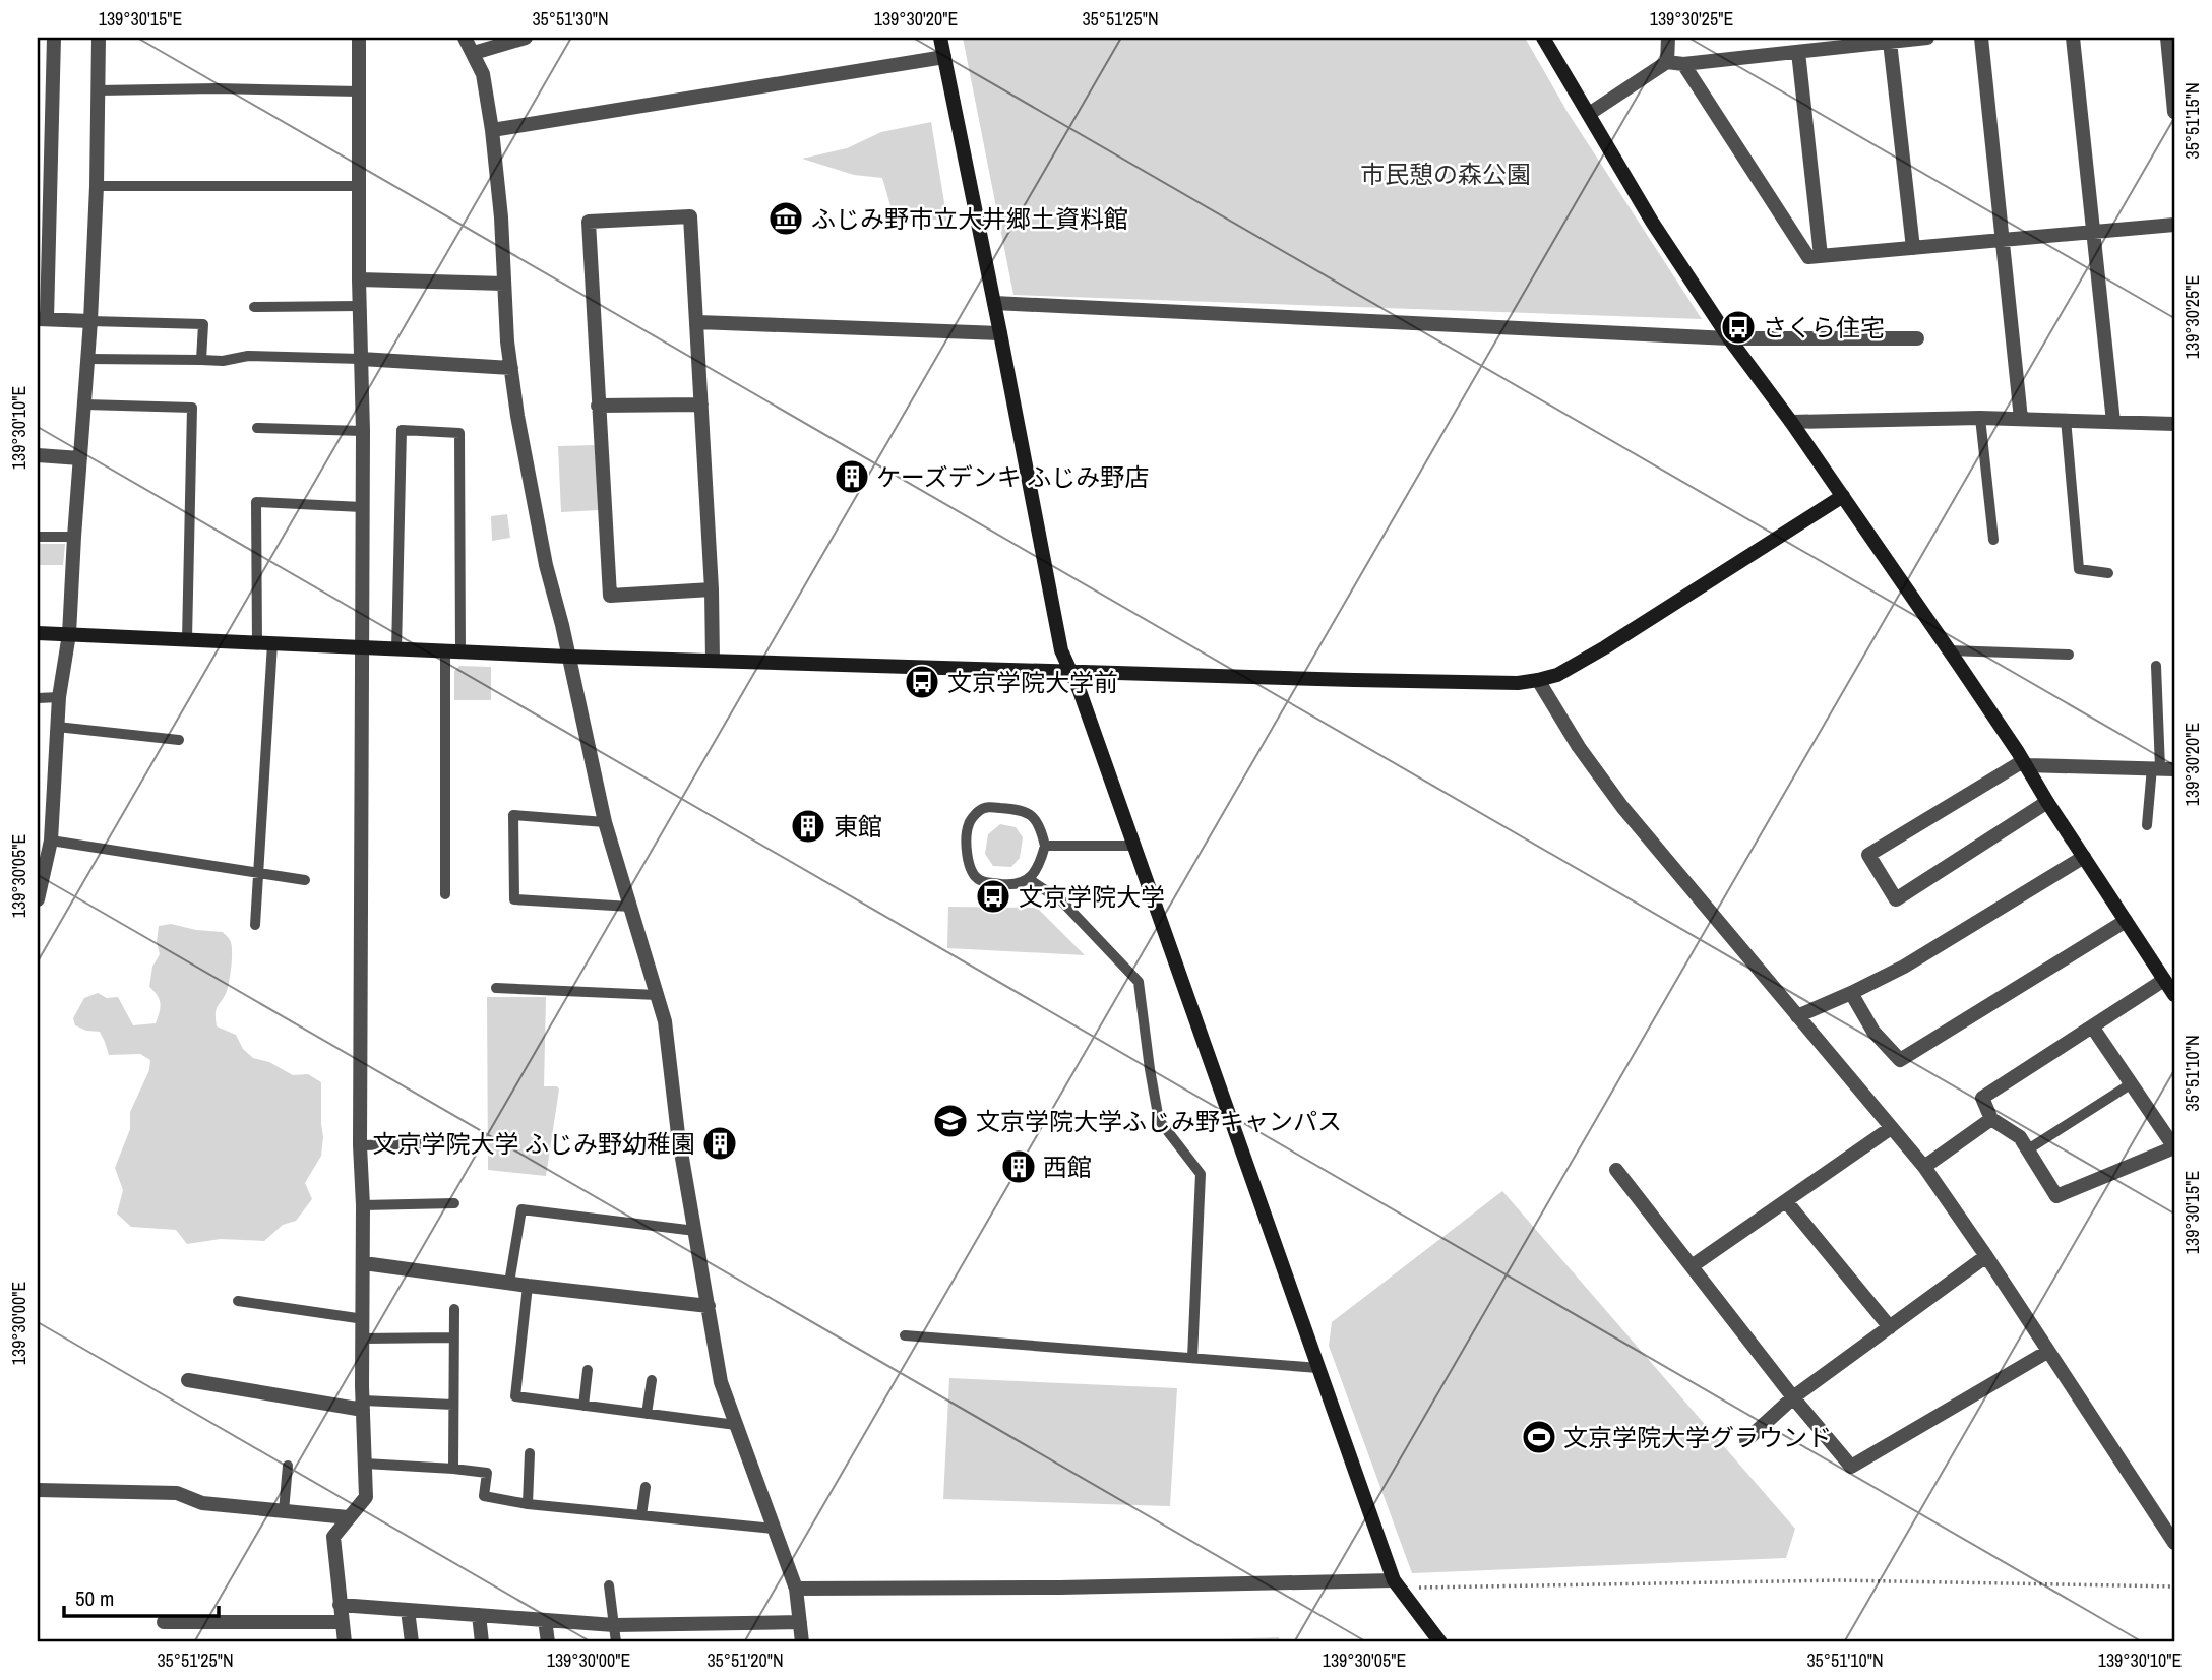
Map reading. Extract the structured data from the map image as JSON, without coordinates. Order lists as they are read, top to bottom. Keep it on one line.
{"parks":["市民憩の森公園"],"places":{"museum":["ふじみ野市立大井郷土資料館"],"bus stop":["さくら住宅","文京学院大学前","文京学院大学"],"building":["ケーズデンキ ふじみ野店","東館","文京学院大学 ふじみ野幼稚園","西館"],"school or university":["文京学院大学ふじみ野キャンパス"],"sports":["文京学院大学グラウンド"]},"scale_bar":"50 m","coordinates":["139°30'15\"E","35°51'30\"N","139°30'20\"E","35°51'25\"N","139°30'25\"E","35°51'15\"N","139°30'10\"E","139°30'05\"E","35°51'10\"N","139°30'00\"E","35°51'20\"N"]}
